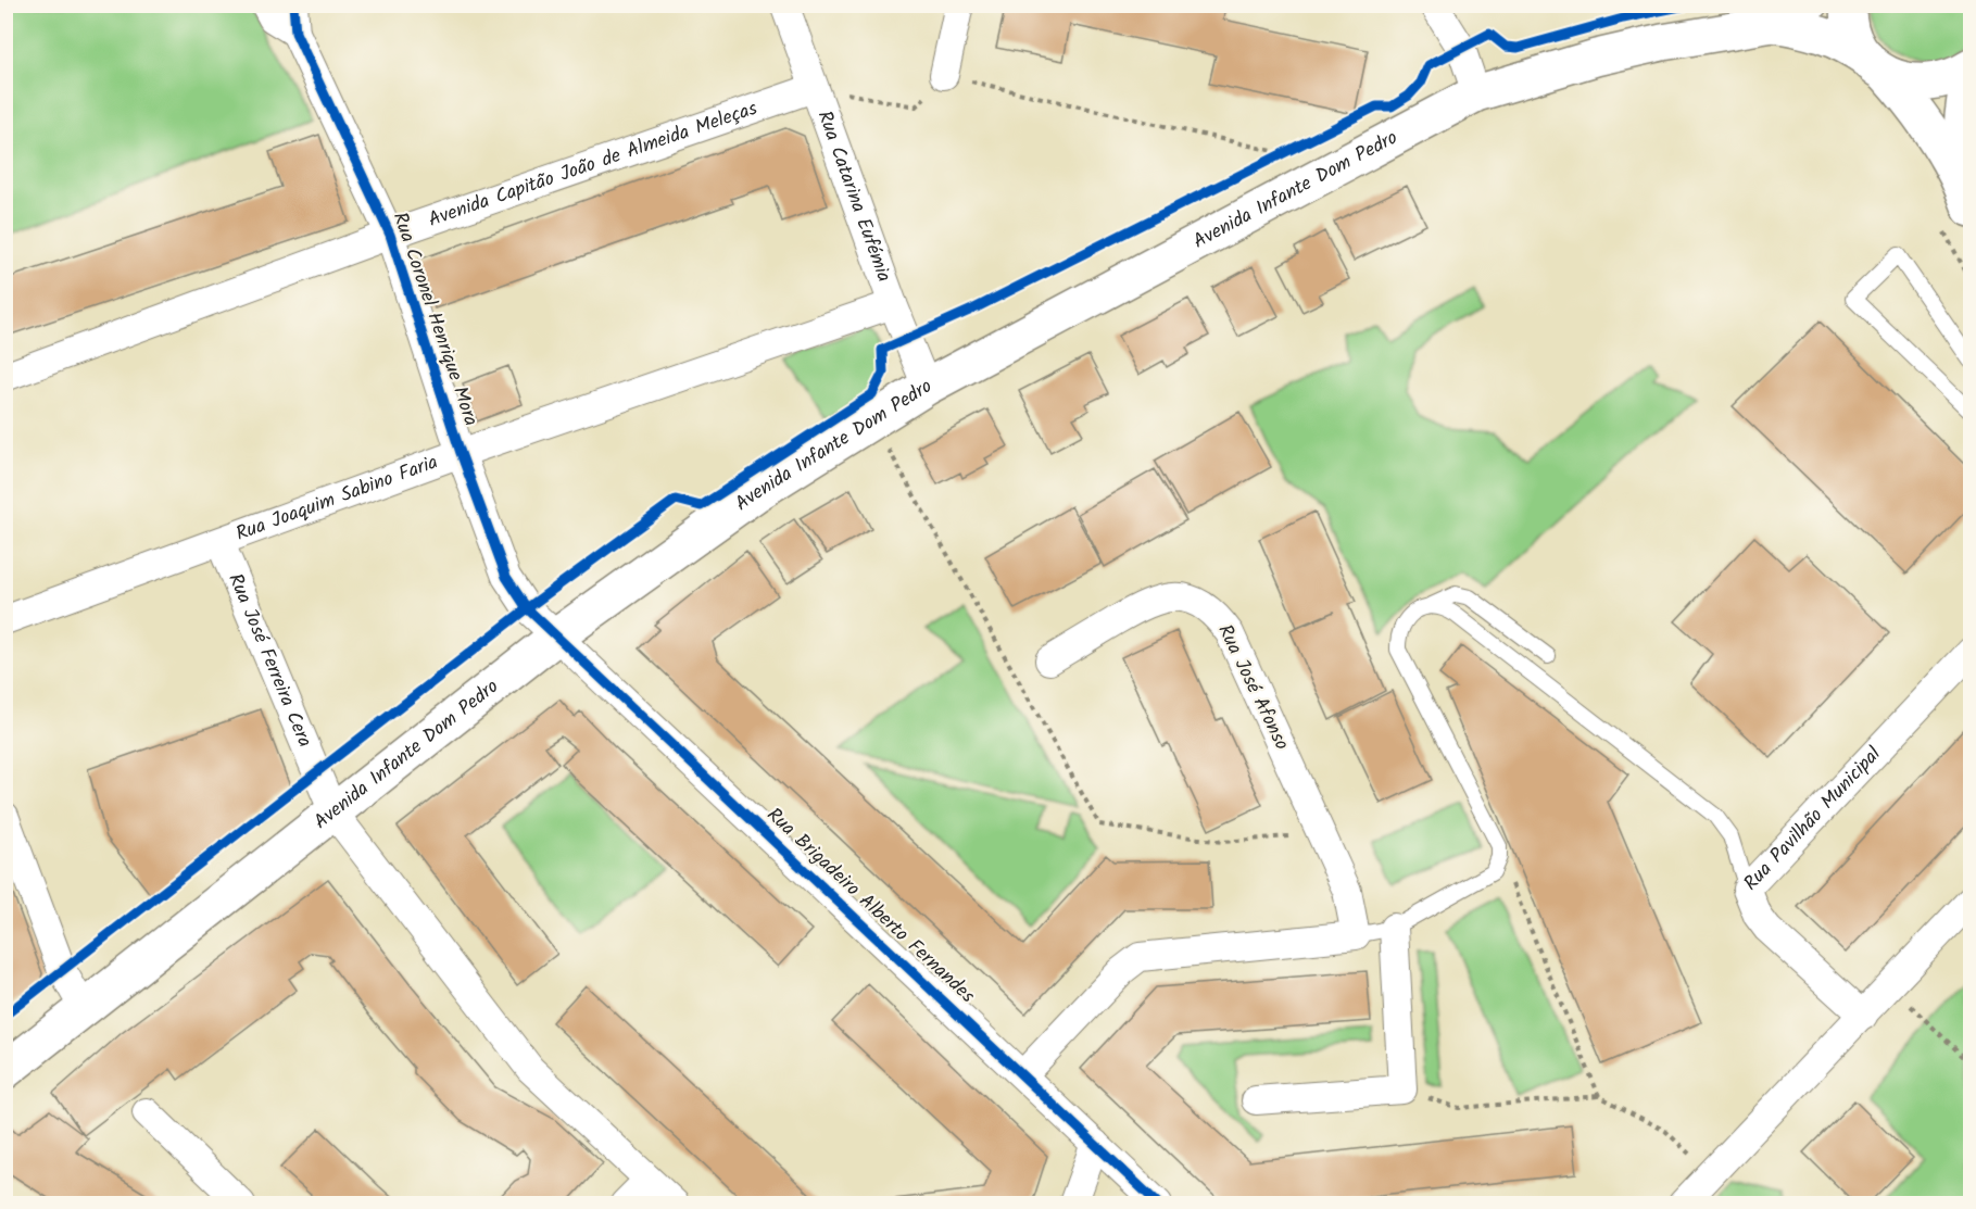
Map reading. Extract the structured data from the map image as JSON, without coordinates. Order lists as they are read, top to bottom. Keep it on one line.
{"streets":{"main road":["Avenida Infante Dom Pedro"],"street":["Avenida Capitão João de Almeida Meleças","Rua Catarina Eufémia","Rua Coronel Henrique Mora","Rua Joaquim Sabino Faria","Rua José Ferreira Cera","Rua José Afonso","Rua Pavilhão Municipal","Rua Brigadeiro Alberto Fernandes"]},"crossings":[["Avenida Capitão João de Almeida Meleças","Rua Catarina Eufémia"],["Avenida Capitão João de Almeida Meleças","Rua Coronel Henrique Mora"],["Avenida Infante Dom Pedro","Rua Catarina Eufémia"],["Avenida Infante Dom Pedro","Rua Coronel Henrique Mora"],["Avenida Infante Dom Pedro","Rua José Ferreira Cera"],["Avenida Infante Dom Pedro","Rua Brigadeiro Alberto Fernandes"],["Rua Catarina Eufémia","Rua Joaquim Sabino Faria"],["Rua Coronel Henrique Mora","Rua Joaquim Sabino Faria"],["Rua Coronel Henrique Mora","Rua Brigadeiro Alberto Fernandes"],["Rua Joaquim Sabino Faria","Rua José Ferreira Cera"]]}
